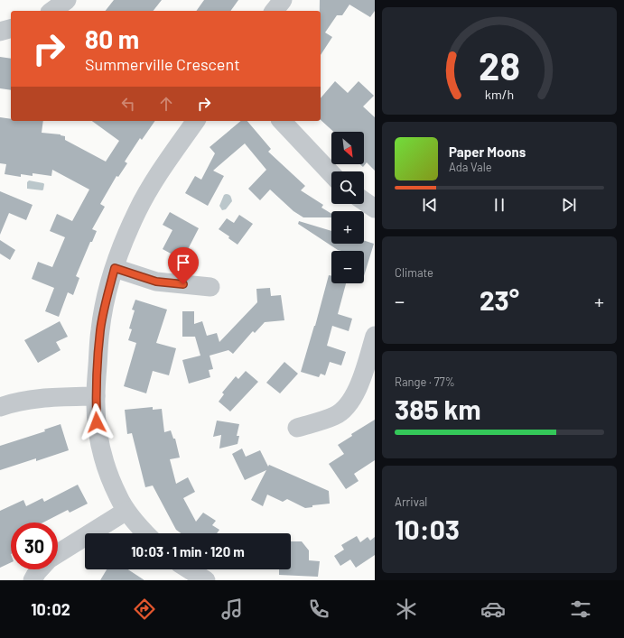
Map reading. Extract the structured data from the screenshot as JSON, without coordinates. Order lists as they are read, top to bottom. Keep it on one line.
{"north":"bottom right","page":{"turn":["80 m","Summerville Crescent"],"map_buttons":["+","−"],"song":["Paper Moons","Ada Vale"],"tile":["Climate",["Range · 77%","385 km"],["Arrival","10:03"]],"heat":["−","23°","+"],"limit":"30","trip":"10:03 · 1 min · 120 m","tabs":"10:02","gauge":["28","km/h"]}}
